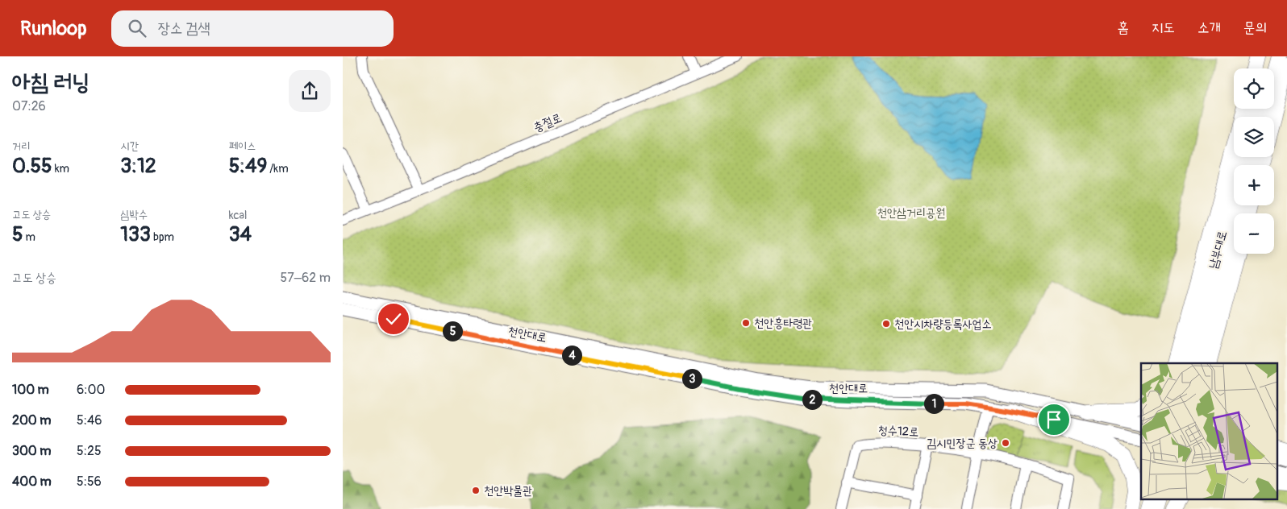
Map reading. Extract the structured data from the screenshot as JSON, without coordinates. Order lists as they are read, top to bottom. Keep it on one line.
{"streets":{"highway":["남부대로"],"main road":["천안대로"],"street":["충절로","청수12로"]},"parks":["천안삼거리공원"],"places":["천안흥타령관","천안시차량등록사업소","김시민장군 동상","천안박물관"],"page":{"header":"Runloop","search":"장소 검색","nav":["홈","지도","소개","문의"],"heading":["아침 러닝","07:26"],"map_buttons":["+","−"],"stats":[["거리","0.55 km"],["시간","3:12"],["페이스","5:49 /km"],["고도 상승","5 m"],["심박수","133 bpm"],["kcal","34"]],"chart":["고도 상승","57–62 m"],"pins":["5","4","3","2","1"],"list":[{"name":"100 m","note":"6:00"},{"name":"200 m","note":"5:46"},{"name":"300 m","note":"5:25"},{"name":"400 m","note":"5:56"}]}}
